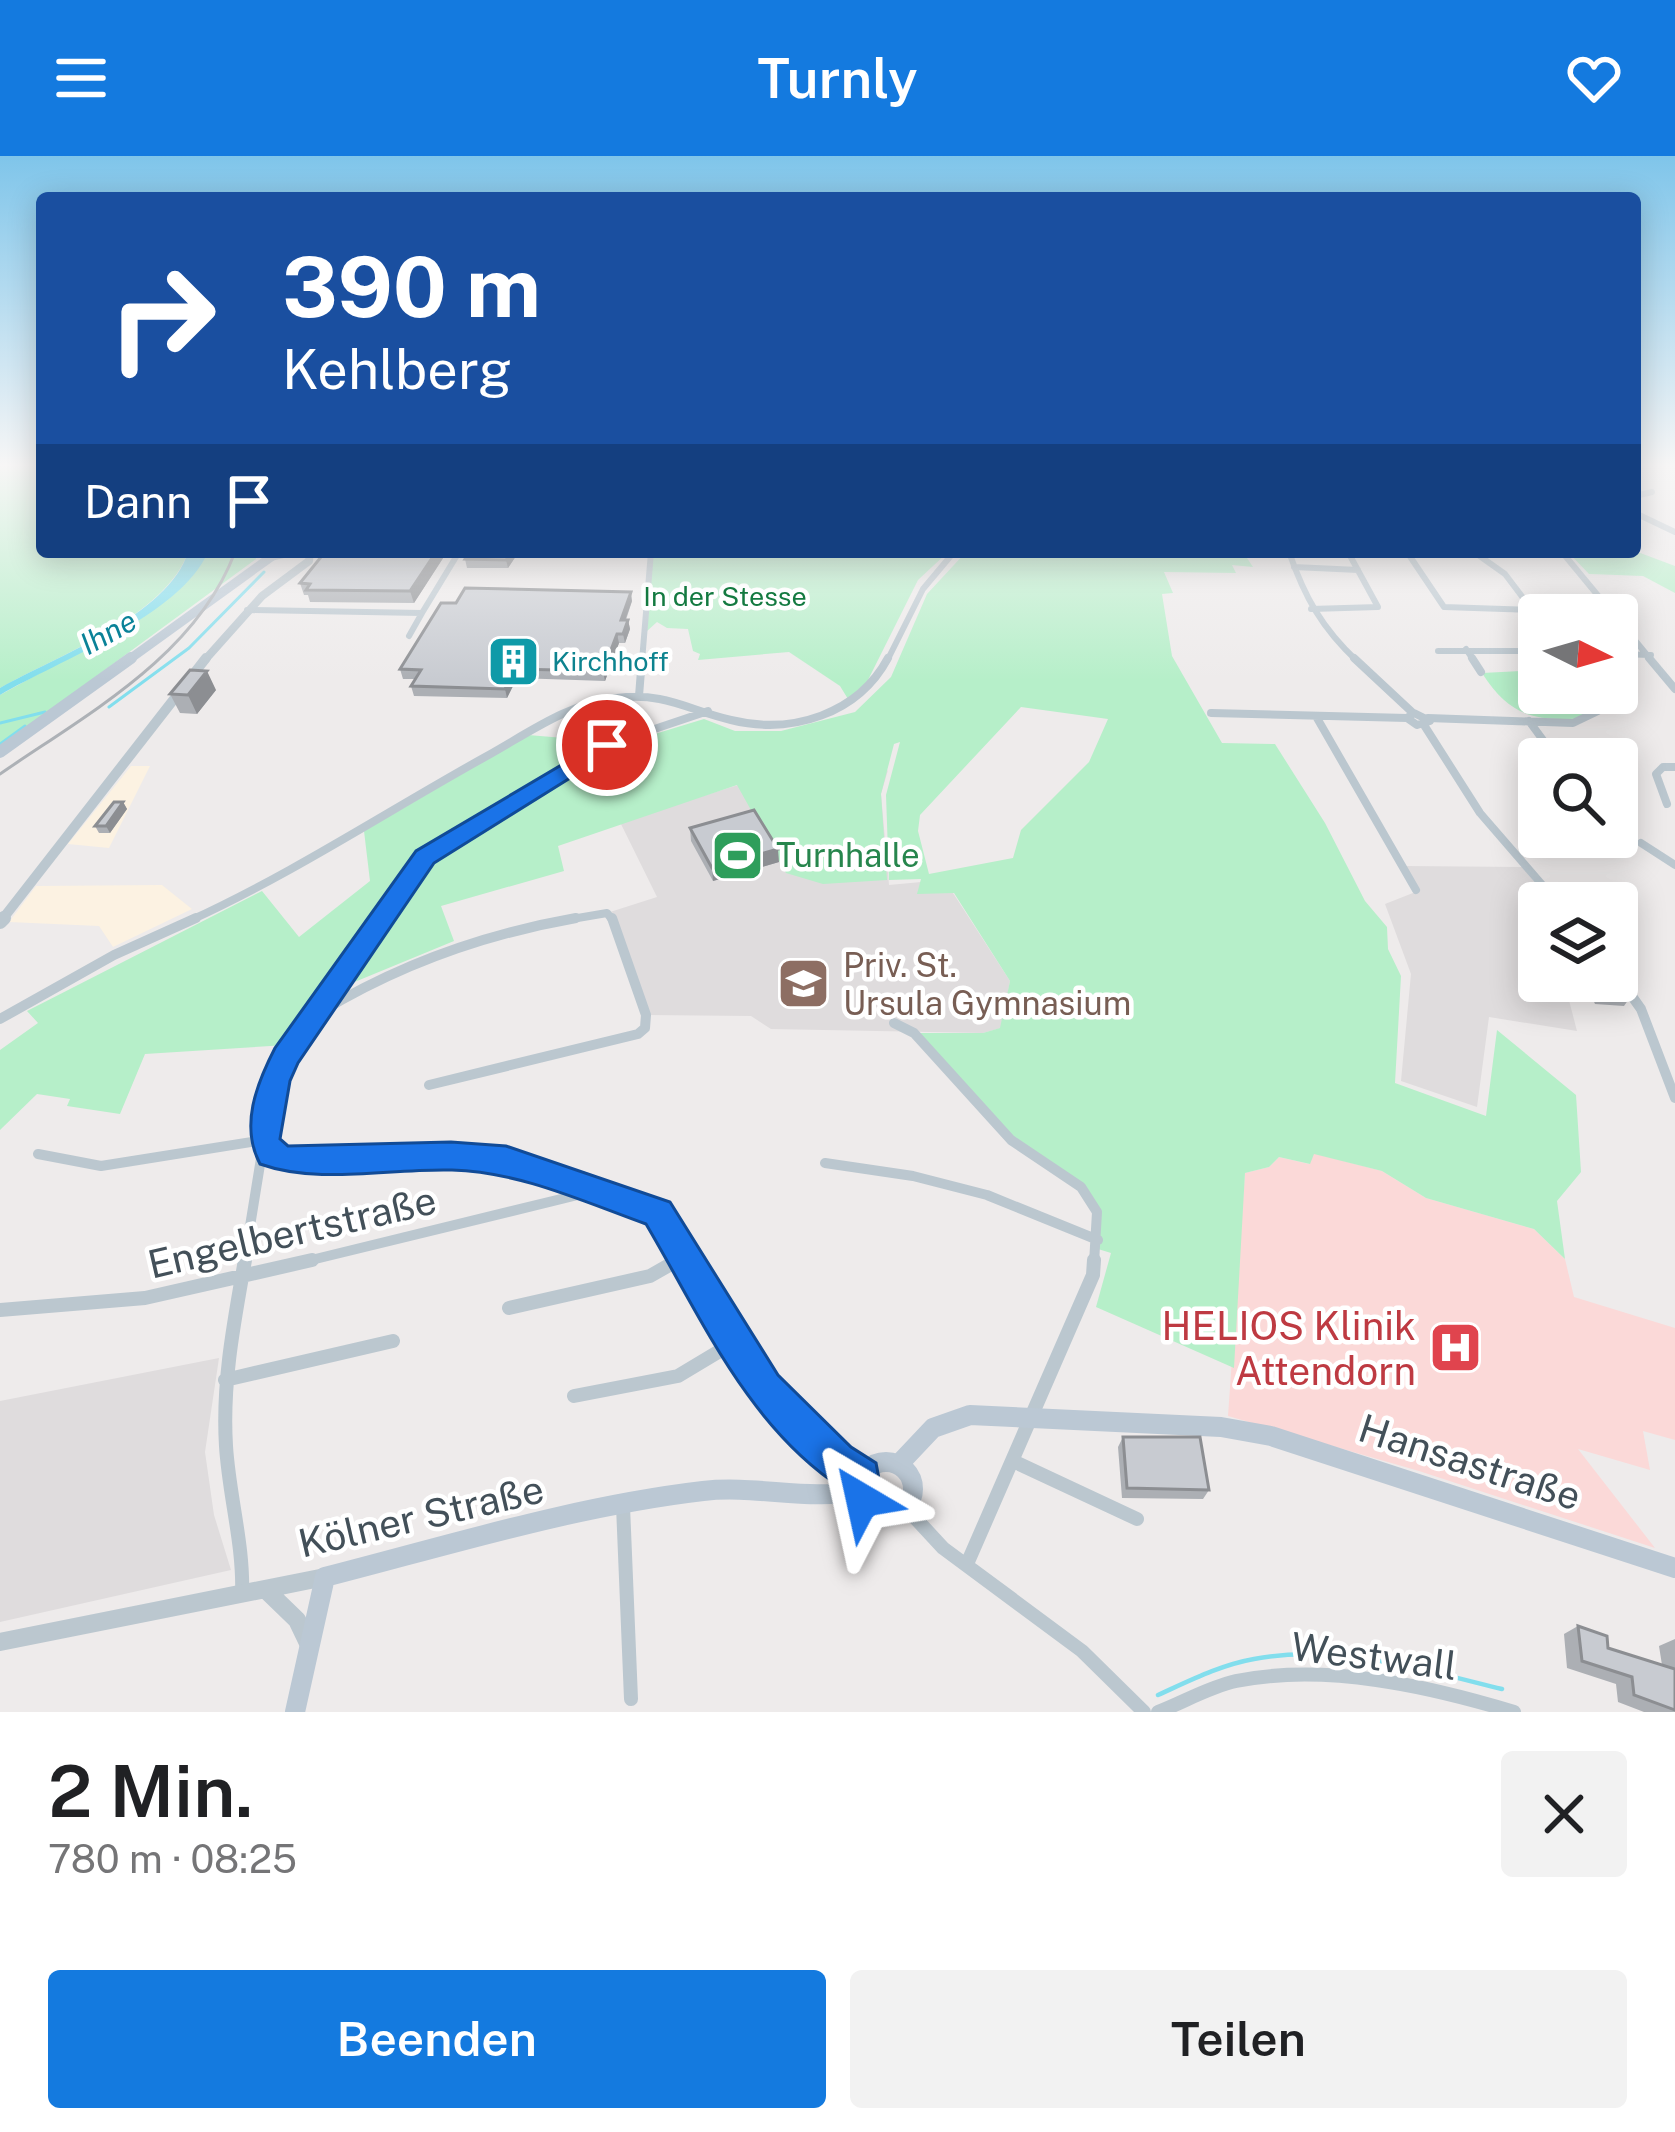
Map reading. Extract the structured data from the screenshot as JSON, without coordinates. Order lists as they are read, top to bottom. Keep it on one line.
{"streets":{"main road":["Hansastraße","Kölner Straße"],"street":["Engelbertstraße","Westwall"]},"crossings":[["Hansastraße","Kölner Straße"]],"water":["Ihne"],"parks":["In der Stesse"],"places":{"building":["Kirchhoff"],"sports":["Turnhalle"],"school or university":["Priv. St. Ursula Gymnasium"],"hospital":["HELIOS Klinik Attendorn"]},"north":"right","page":{"header":"Turnly","turn":["390 m","Kehlberg"],"then":"Dann","heading":["2 Min.","780 m · 08:25"],"buttons":["Beenden","Teilen"]}}
